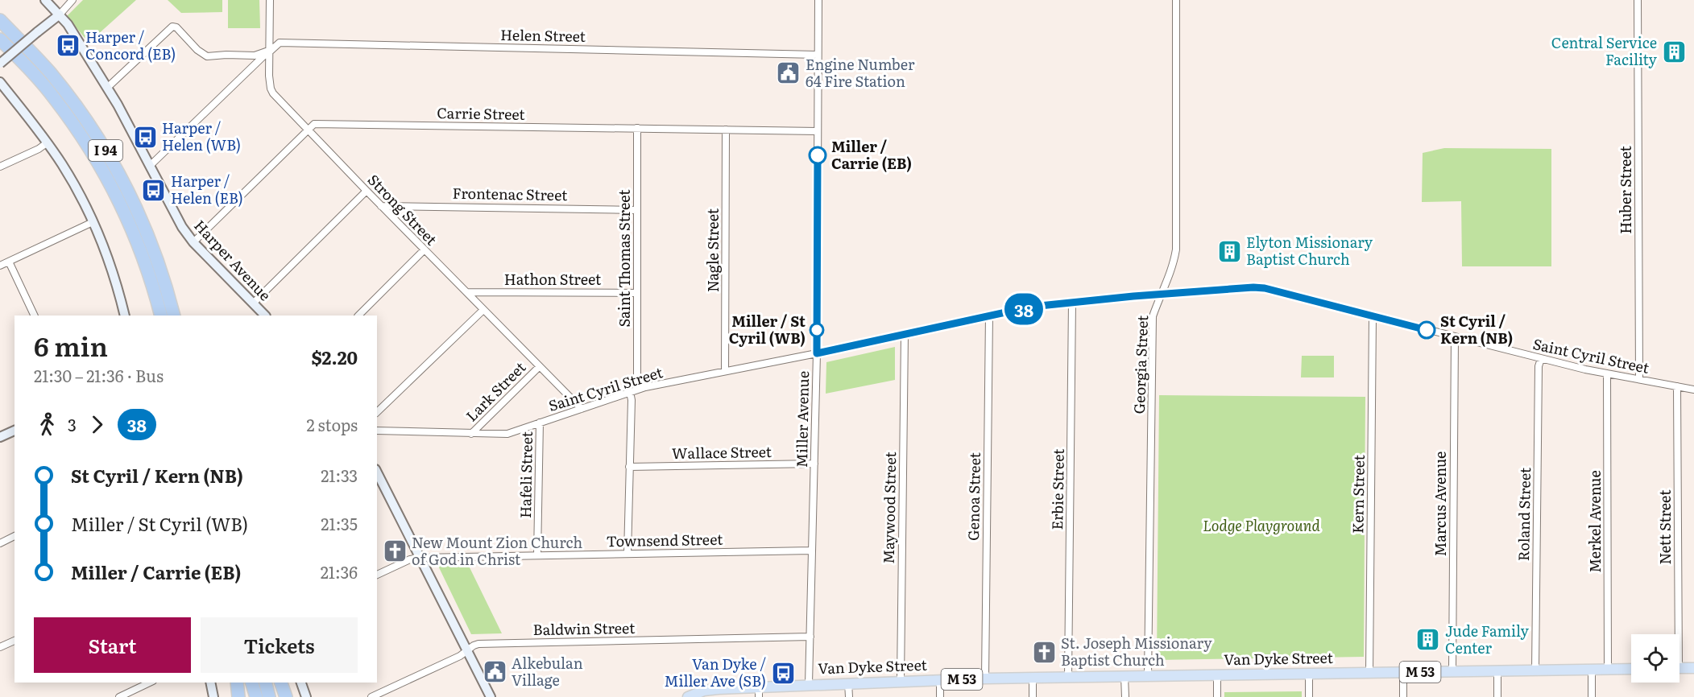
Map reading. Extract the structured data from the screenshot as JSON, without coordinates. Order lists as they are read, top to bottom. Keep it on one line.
{"streets":{"highway":["I 94"],"main road":["Van Dyke Street","M 53"],"street":["Helen Street","Carrie Street","Huber Street","Frontenac Street","Strong Street","Nagle Street","Saint Thomas Street","Harper Avenue","Hathon Street","Saint Cyril Street","Georgia Street","Lark Street","Miller Avenue","Wallace Street","Hafeli Street","Erbie Street","Kern Street","Genoa Street","Marcus Avenue","Maywood Street","Roland Street","Merkel Avenue","Nett Street","Townsend Street","Baldwin Street"]},"crossings":[["Helen Street","Strong Street"],["Helen Street","Harper Avenue"],["Helen Street","Miller Avenue"],["Carrie Street","Strong Street"],["Carrie Street","Nagle Street"],["Carrie Street","Saint Thomas Street"],["Carrie Street","Miller Avenue"],["Huber Street","Saint Cyril Street"],["Frontenac Street","Strong Street"],["Frontenac Street","Saint Thomas Street"],["Strong Street","Hathon Street"],["Strong Street","Saint Cyril Street"],["Strong Street","Lark Street"],["Nagle Street","Saint Cyril Street"],["Saint Thomas Street","Hathon Street"],["Saint Thomas Street","Saint Cyril Street"],["Saint Cyril Street","Georgia Street"],["Saint Cyril Street","Lark Street"],["Saint Cyril Street","Miller Avenue"],["Saint Cyril Street","Hafeli Street"],["Saint Cyril Street","Erbie Street"],["Saint Cyril Street","Kern Street"],["Saint Cyril Street","Genoa Street"],["Saint Cyril Street","Marcus Avenue"],["Saint Cyril Street","Maywood Street"],["Saint Cyril Street","Roland Street"],["Saint Cyril Street","Merkel Avenue"],["Saint Cyril Street","Nett Street"],["Georgia Street","Van Dyke Street"],["Miller Avenue","Wallace Street"],["Miller Avenue","Townsend Street"],["Miller Avenue","Baldwin Street"],["Miller Avenue","Van Dyke Street"],["Hafeli Street","Townsend Street"],["Erbie Street","Van Dyke Street"],["Kern Street","Van Dyke Street"],["Genoa Street","Van Dyke Street"],["Marcus Avenue","Van Dyke Street"],["Maywood Street","Van Dyke Street"],["Roland Street","Van Dyke Street"],["Merkel Avenue","Van Dyke Street"]],"parks":["Lodge Playground"],"places":{"bus stop":["Harper / Concord (EB)","Harper / Helen (WB)","Harper / Helen (EB)","Van Dyke / Miller Ave (SB)"],"building":["Central Service Facility","Elyton Missionary Baptist Church","Jude Family Center"],"public building":["Engine Number 64 Fire Station","Alkebulan Village"],"other":["Miller / Carrie (EB)","Miller / St Cyril (WB)","St Cyril / Kern (NB)"],"church":["New Mount Zion Church of God in Christ","St. Joseph Missionary Baptist Church"]},"lines":["bus line 38"],"page":{"on_map":"38","heading":["6 min","21:30 – 21:36 · Bus","$2.20"],"legs":["3","38","2 stops"],"list":[{"name":"St Cyril / Kern (NB)","value":"21:33"},{"name":"Miller / St Cyril (WB)","value":"21:35"},{"name":"Miller / Carrie (EB)","value":"21:36"}],"buttons":["Start","Tickets"]}}
